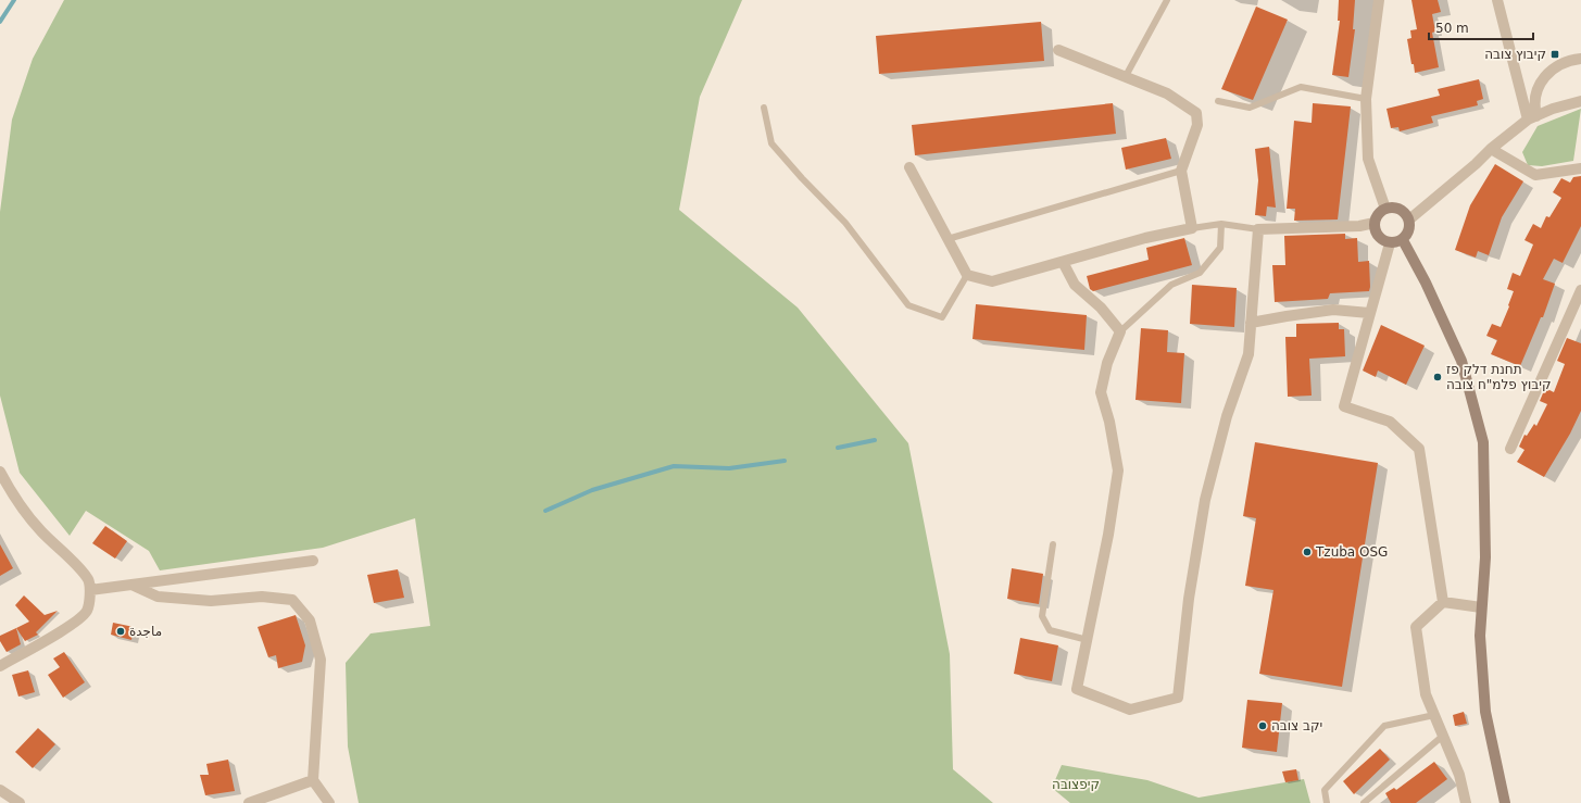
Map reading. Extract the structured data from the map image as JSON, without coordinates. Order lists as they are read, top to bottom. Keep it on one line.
{"parks":["קיפצובה"],"places":{"transit":["קיבוץ צובה"],"other":["תחנת דלק פז קיבוץ פלמ\"ח צובה","Tzuba OSG","ماجدة","יקב צובה"]},"scale_bar":"50 m"}
